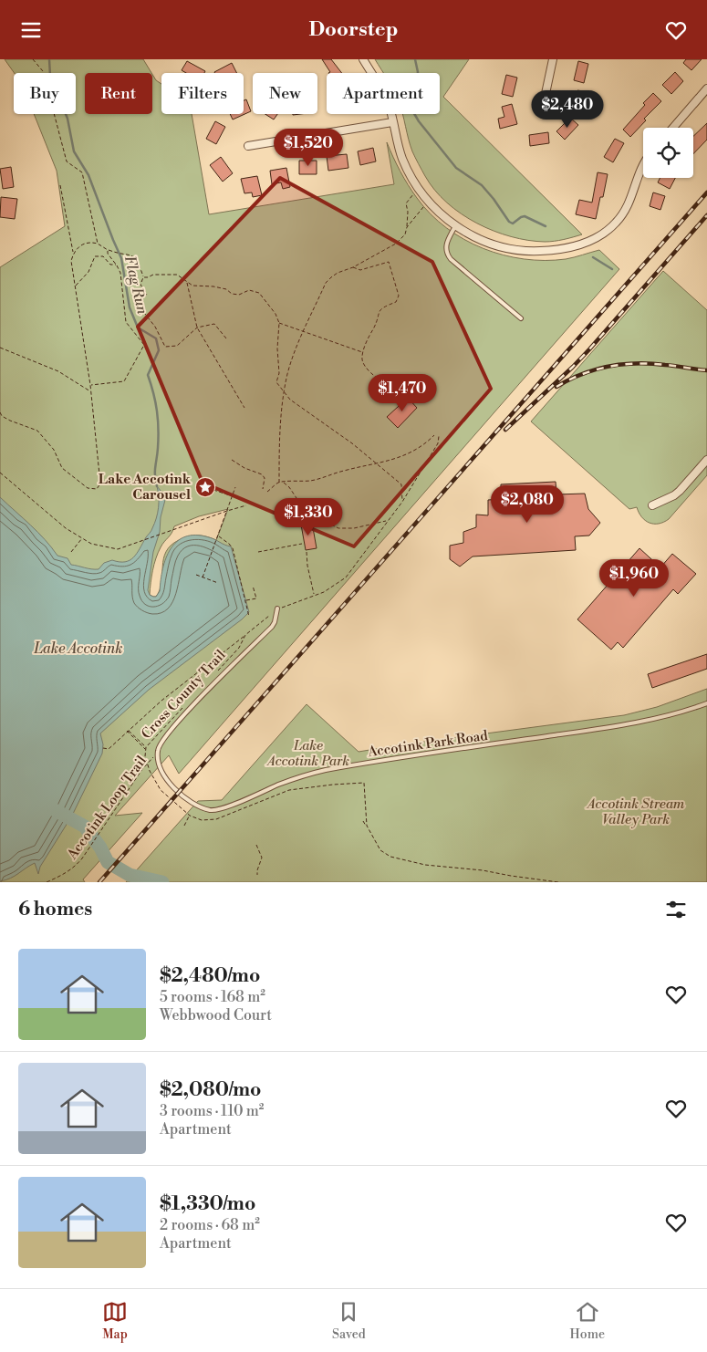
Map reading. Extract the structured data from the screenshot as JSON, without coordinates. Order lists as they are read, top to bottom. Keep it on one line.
{"streets":{"lane":["Accotink Park Road"],"path":["Cross County Trail","Accotink Loop Trail"]},"crossings":[["Cross County Trail","Accotink Loop Trail"],["Accotink Park Road","Accotink Loop Trail"]],"water":["Flag Run","Lake Accotink"],"parks":["Lake Accotink Park","Accotink Stream Valley Park"],"places":{"place":["Lake Accotink Carousel"]},"page":{"header":"Doorstep","chip":["Buy","Rent","Filters","New","Apartment"],"price":["$2,480","$1,520","$1,470","$2,080","$1,330","$1,960"],"heading":"6 homes","list":[{"name":"$2,480/mo","note":"5 rooms · 168 m² · Webbwood Court"},{"name":"$2,080/mo","note":"3 rooms · 110 m² · Apartment"},{"name":"$1,330/mo","note":"2 rooms · 68 m² · Apartment"}],"tabs":["Map","Saved","Home"]}}
